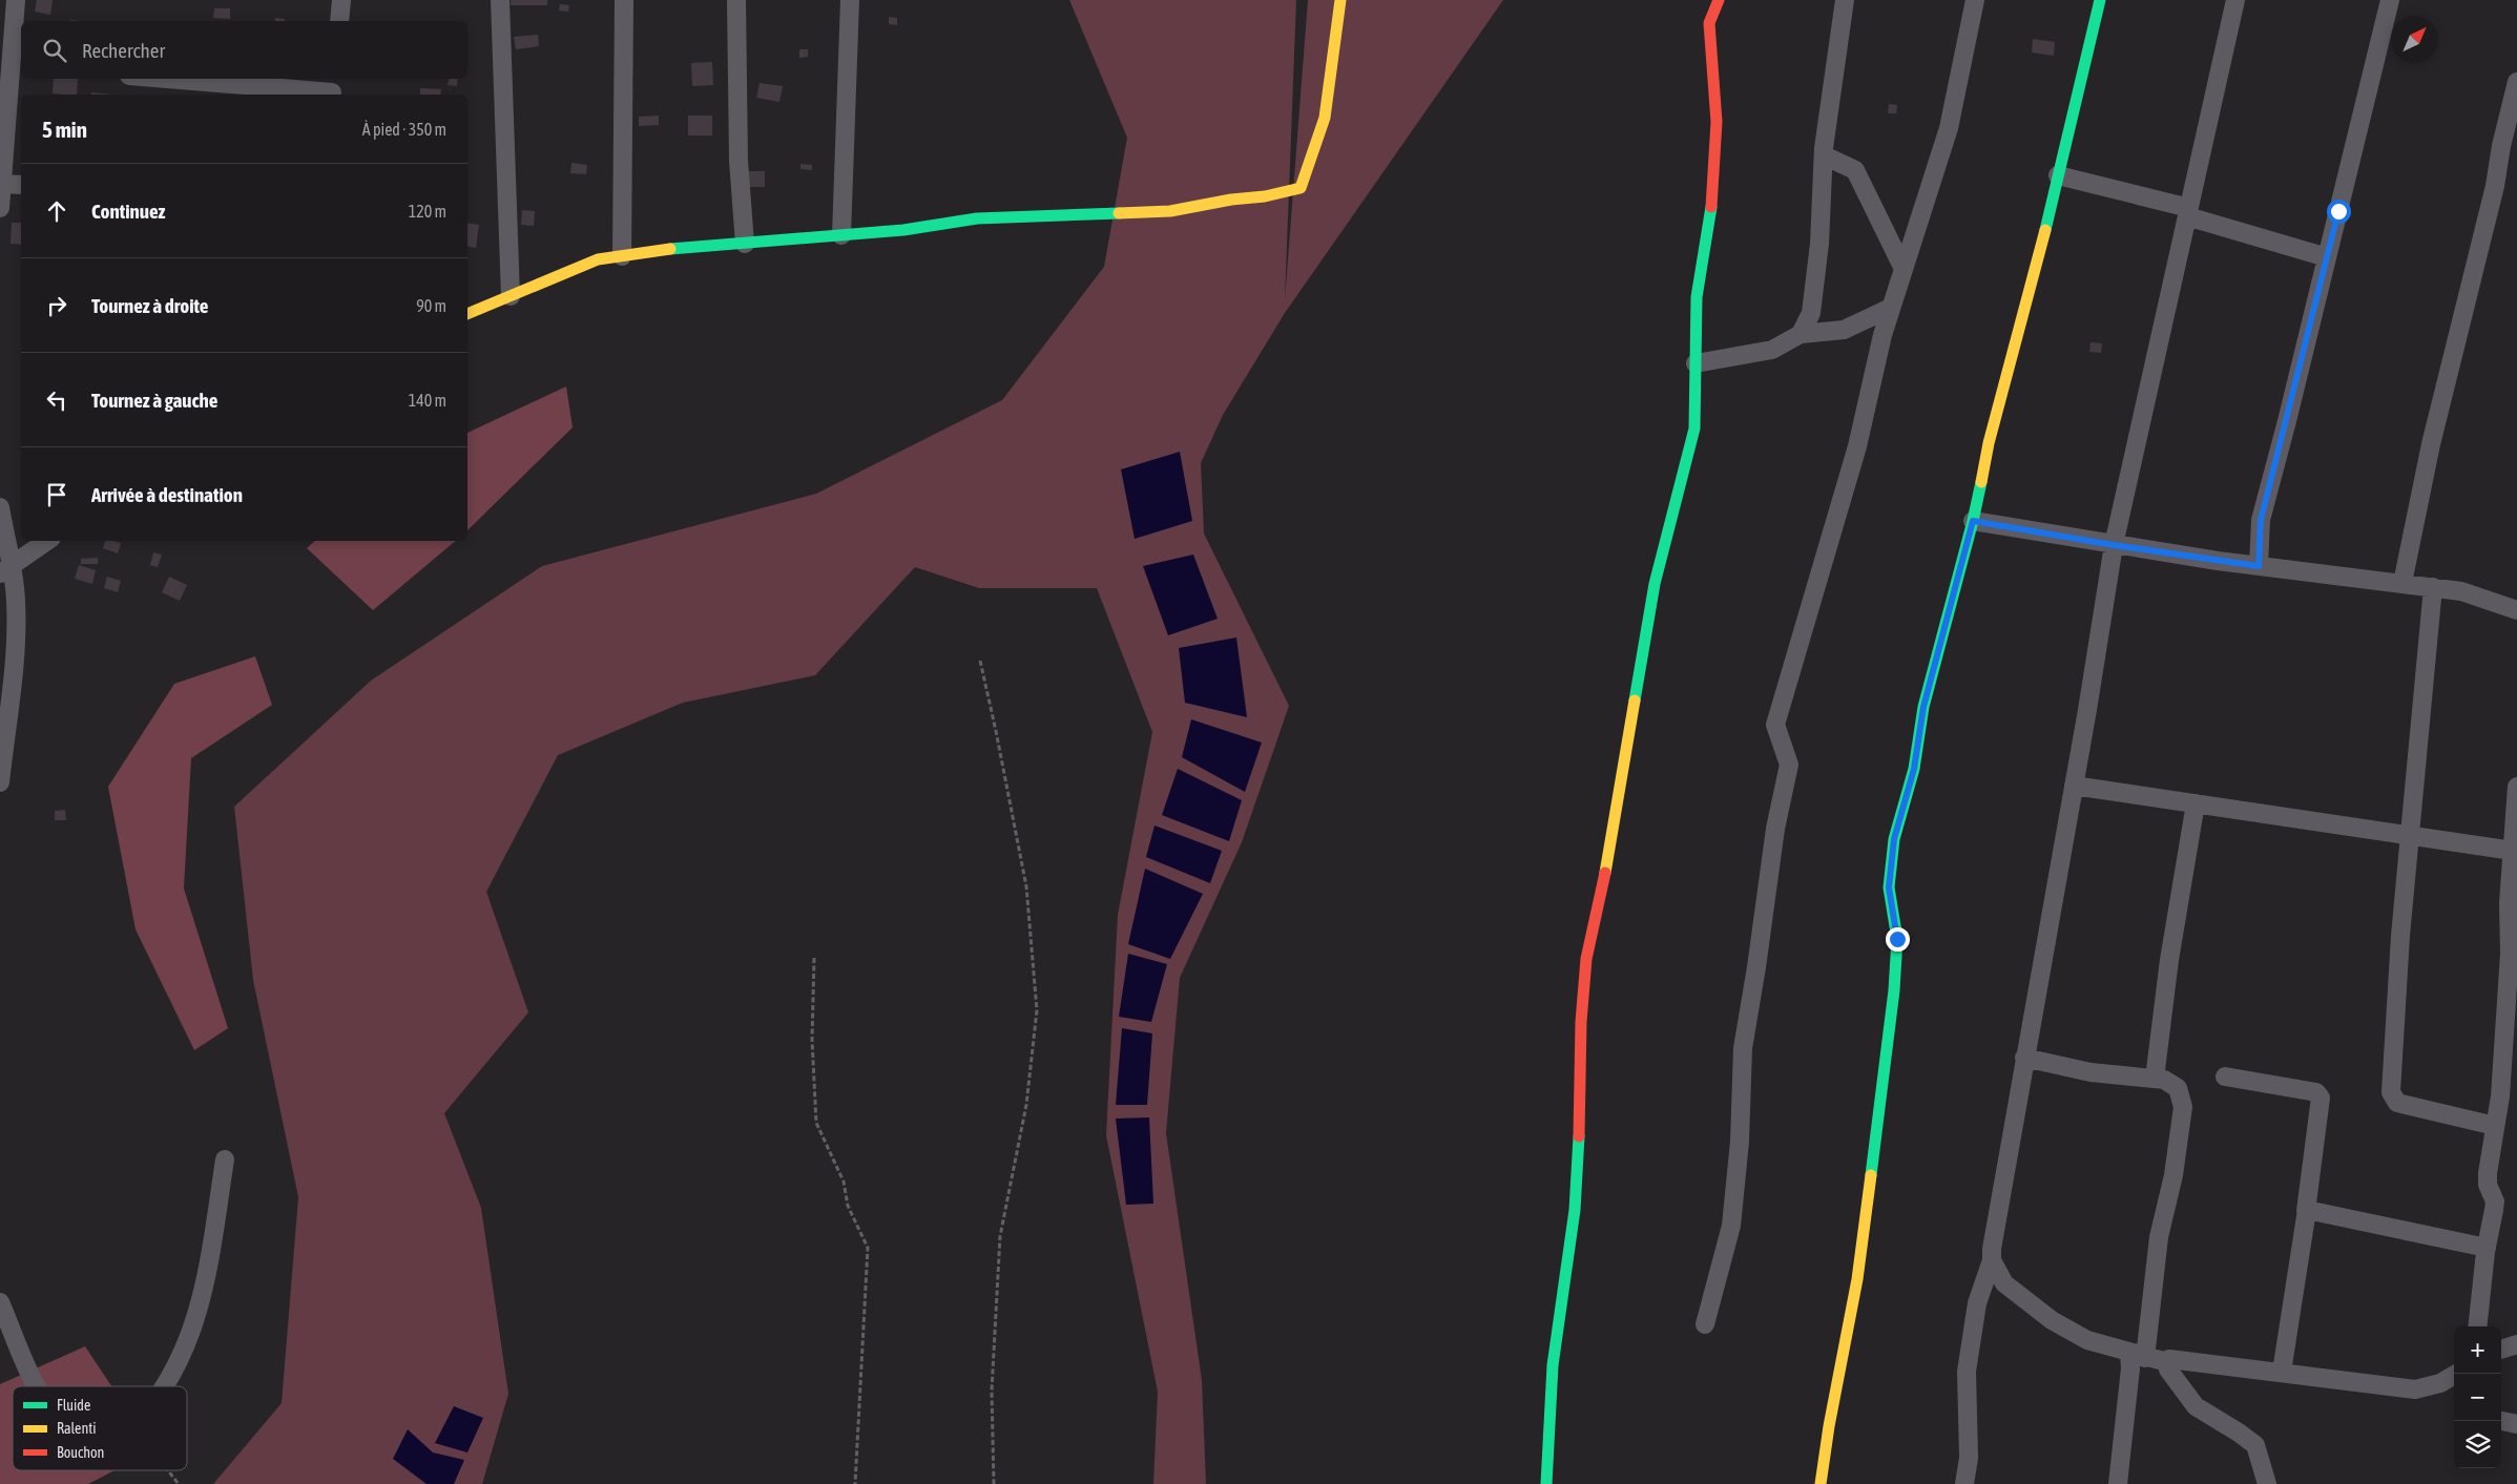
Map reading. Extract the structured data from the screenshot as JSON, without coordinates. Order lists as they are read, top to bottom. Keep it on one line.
{"legend":["Fluide","Ralenti","Bouchon"],"north":"top right","page":{"search":"Rechercher","heading":["5 min","À pied · 350 m"],"list":[["Continuez","120 m"],["Tournez à droite","90 m"],["Tournez à gauche","140 m"],"Arrivée à destination"],"map_buttons":["+","−"]}}
